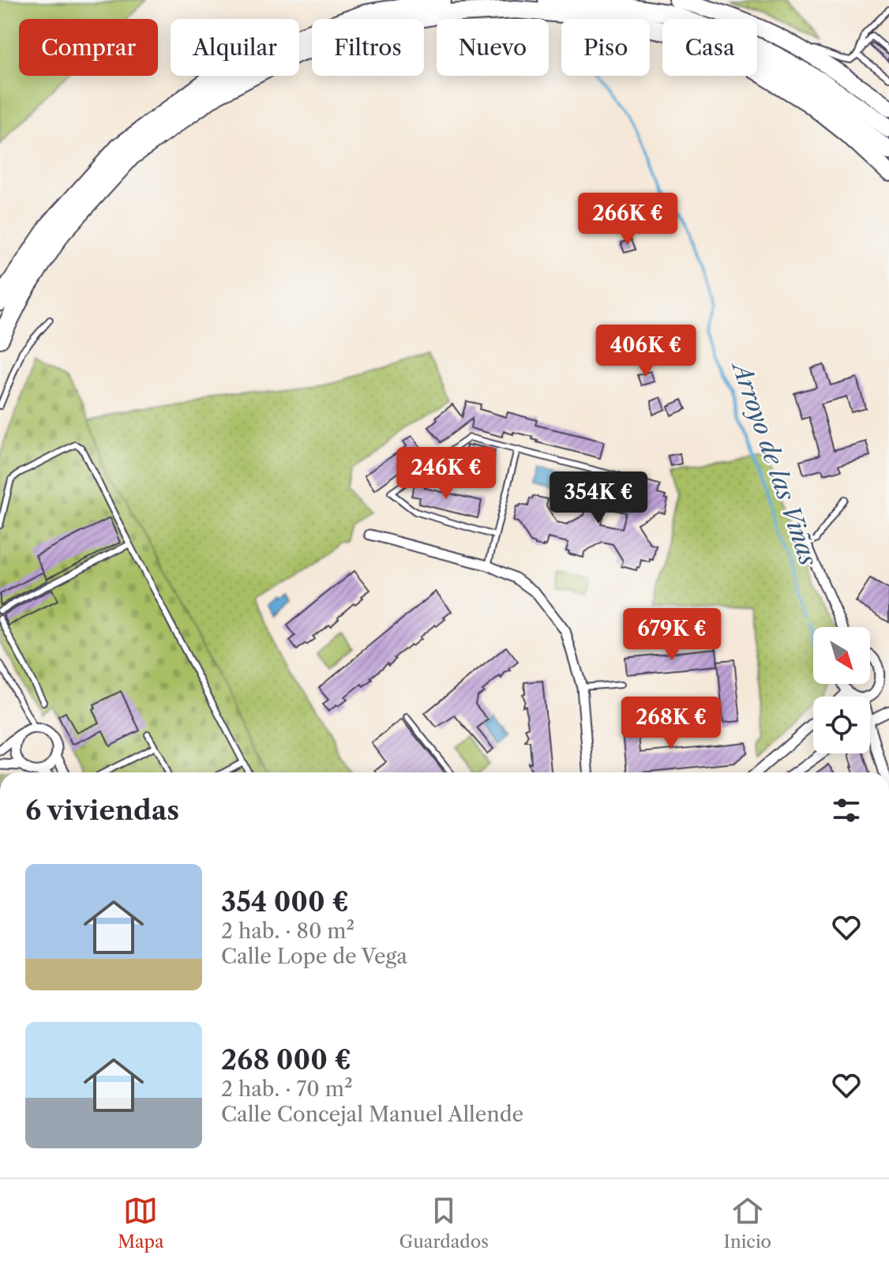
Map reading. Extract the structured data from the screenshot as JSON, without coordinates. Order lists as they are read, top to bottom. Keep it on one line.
{"water":["Arroyo de las Viñas"],"north":"bottom right","page":{"chip":["Comprar","Alquilar","Filtros","Nuevo","Piso","Casa"],"price":["266K €","406K €","246K €","354K €","679K €","268K €"],"heading":"6 viviendas","list":[{"name":"354 000 €","note":"2 hab. · 80 m² · Calle Lope de Vega"},{"name":"268 000 €","note":"2 hab. · 70 m² · Calle Concejal Manuel Allende"}],"tabs":["Mapa","Guardados","Inicio"]}}
